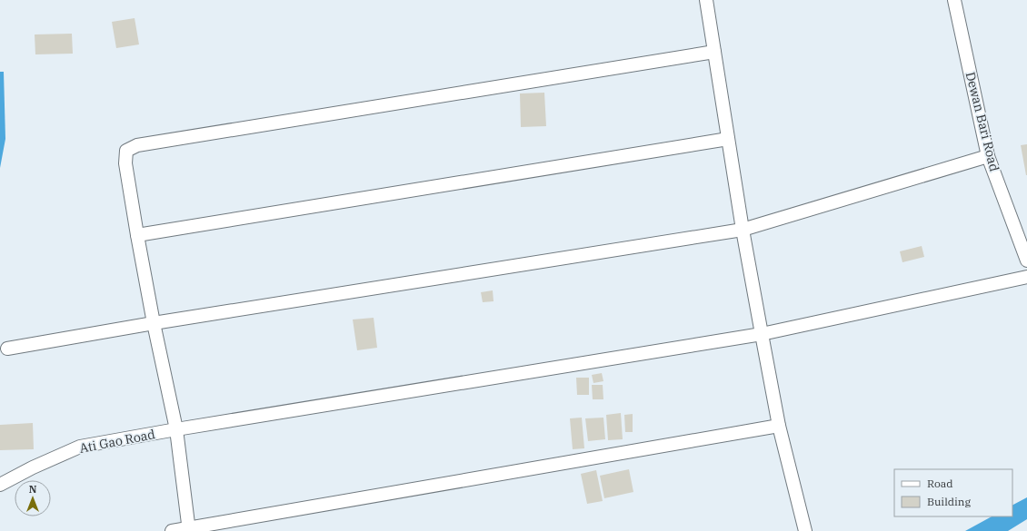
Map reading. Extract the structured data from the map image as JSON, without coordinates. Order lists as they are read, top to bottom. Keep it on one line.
{"streets":{"street":["Dewan Bari Road","Ati Gao Road"]},"legend":["Road","Building"],"north":"top"}
